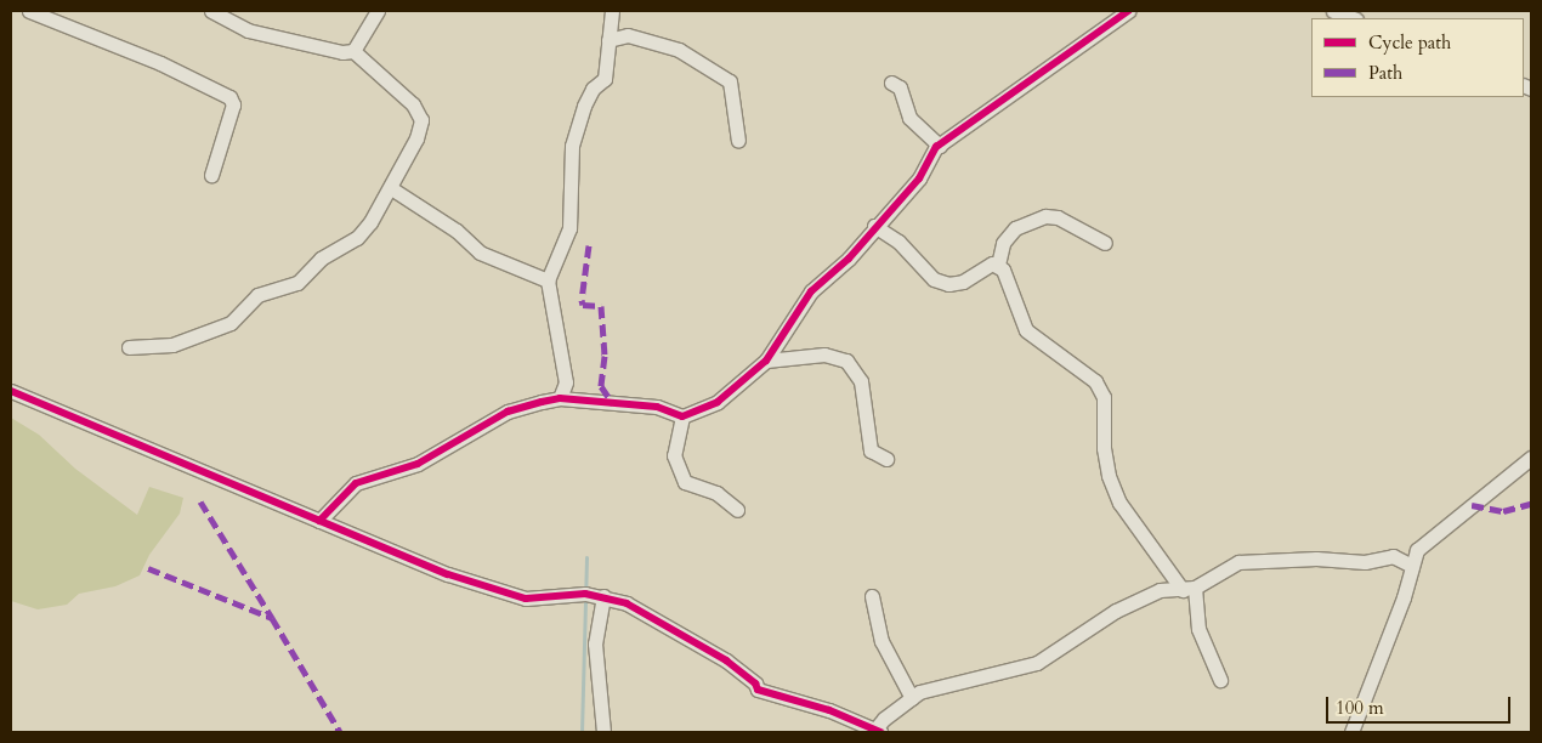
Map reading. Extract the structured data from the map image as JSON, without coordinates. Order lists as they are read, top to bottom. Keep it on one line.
{"legend":["Cycle path","Path"],"scale_bar":"100 m"}
